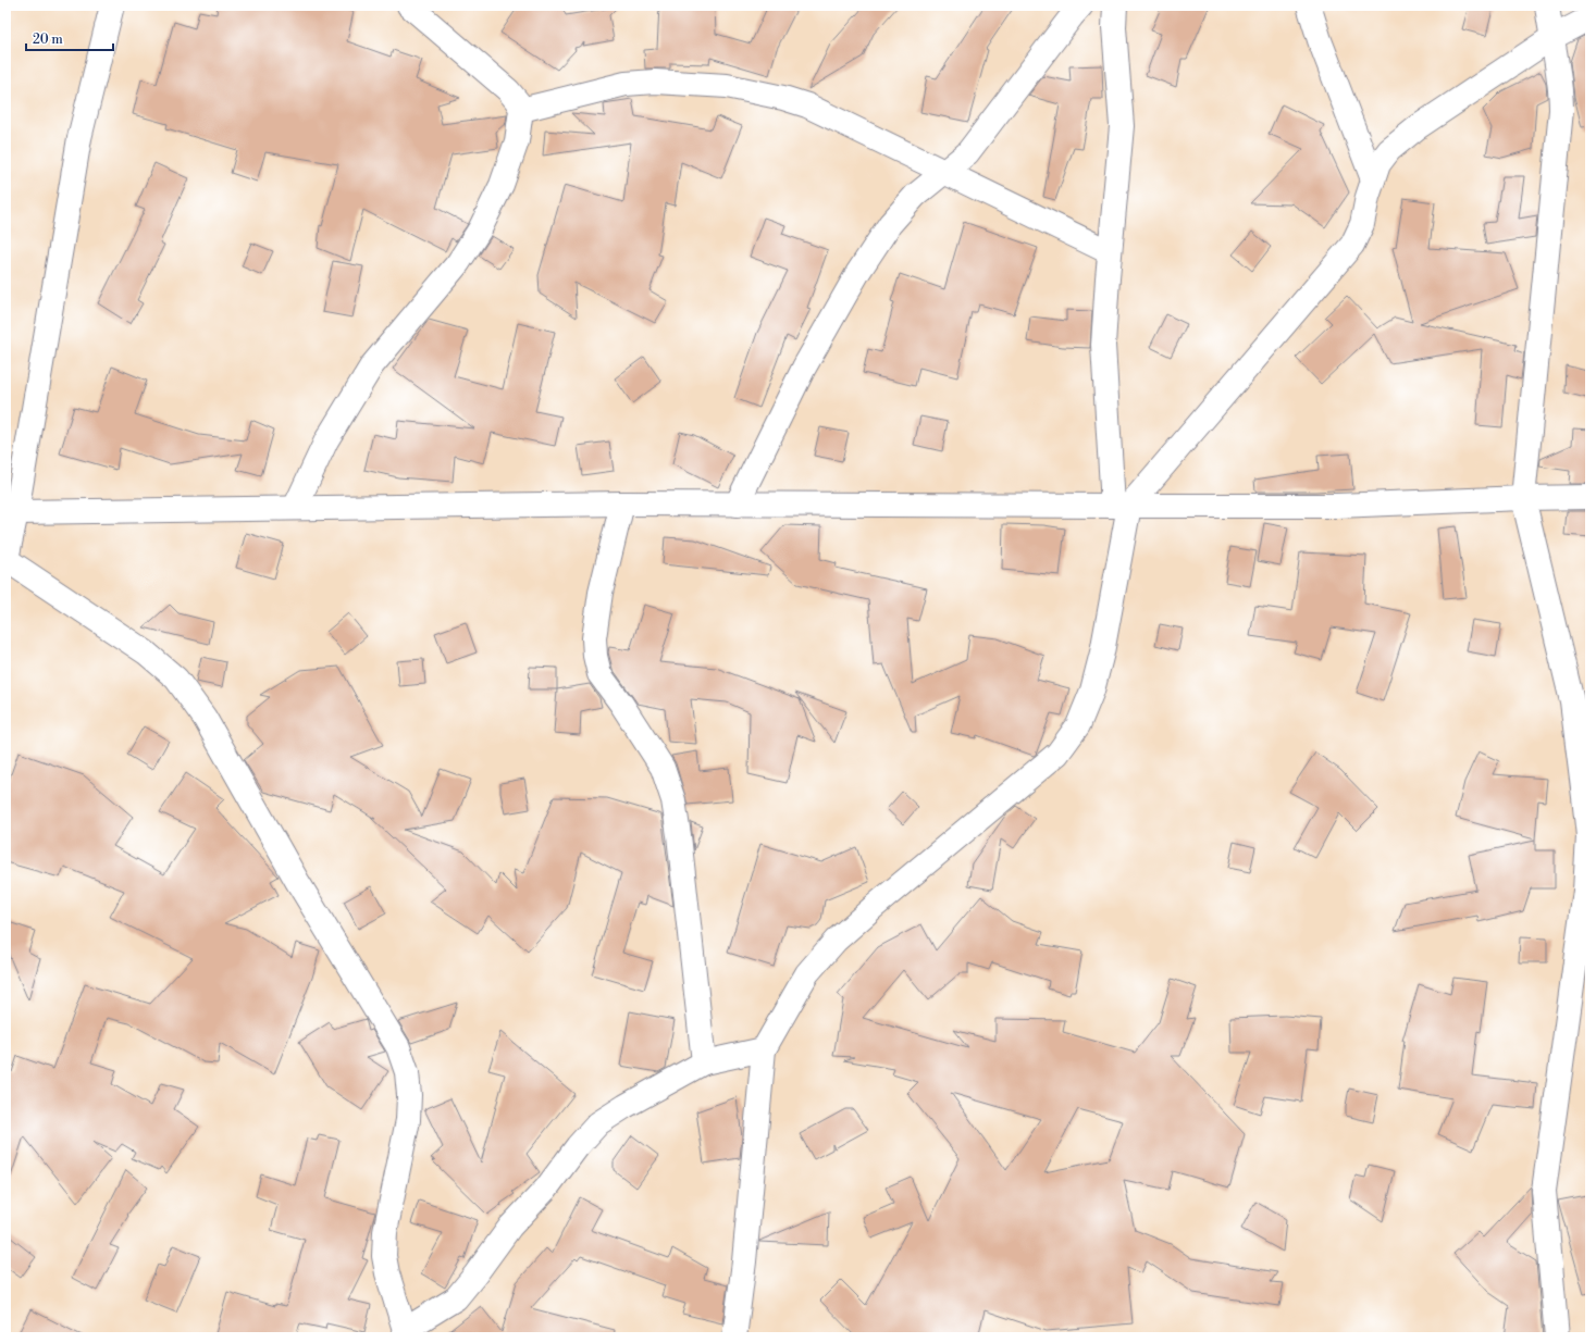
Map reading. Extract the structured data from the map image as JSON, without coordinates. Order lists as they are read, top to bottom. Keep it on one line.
{"scale_bar":"20 m"}
